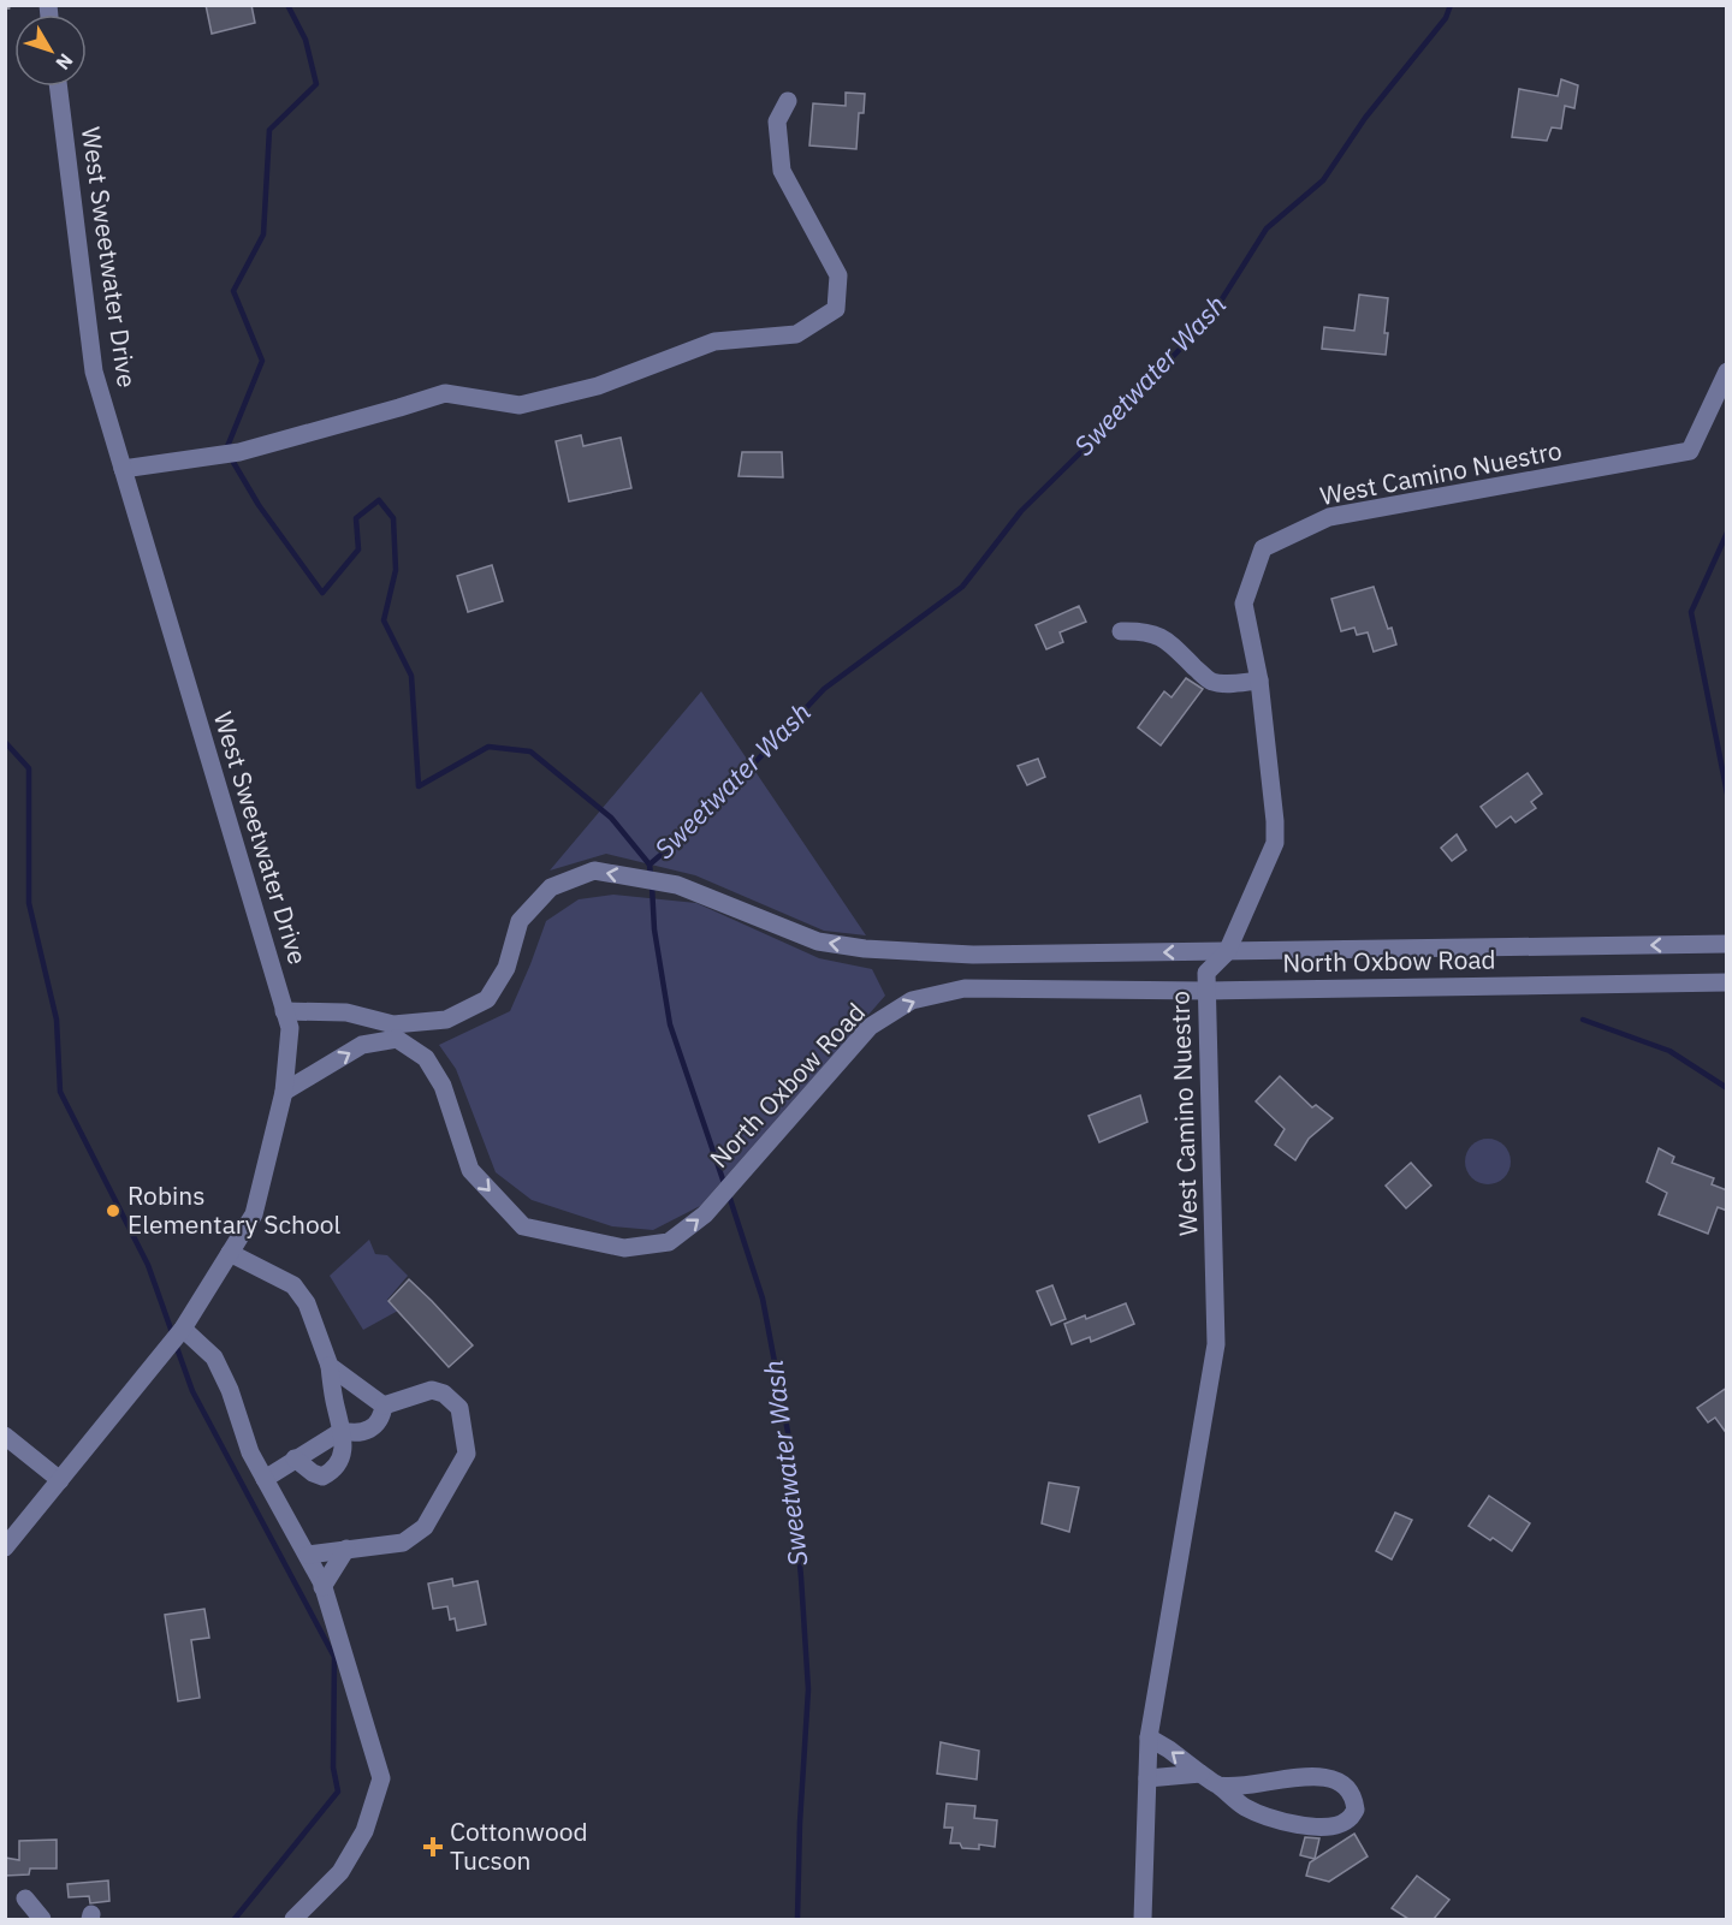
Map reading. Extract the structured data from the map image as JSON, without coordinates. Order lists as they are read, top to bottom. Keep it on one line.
{"streets":{"street":["West Sweetwater Drive","West Camino Nuestro","North Oxbow Road"]},"crossings":[["West Sweetwater Drive","North Oxbow Road"],["West Camino Nuestro","North Oxbow Road"]],"water":["Sweetwater Wash"],"places":{"other":["Robins Elementary School"],"health":["Cottonwood Tucson"]},"north":"bottom right"}
